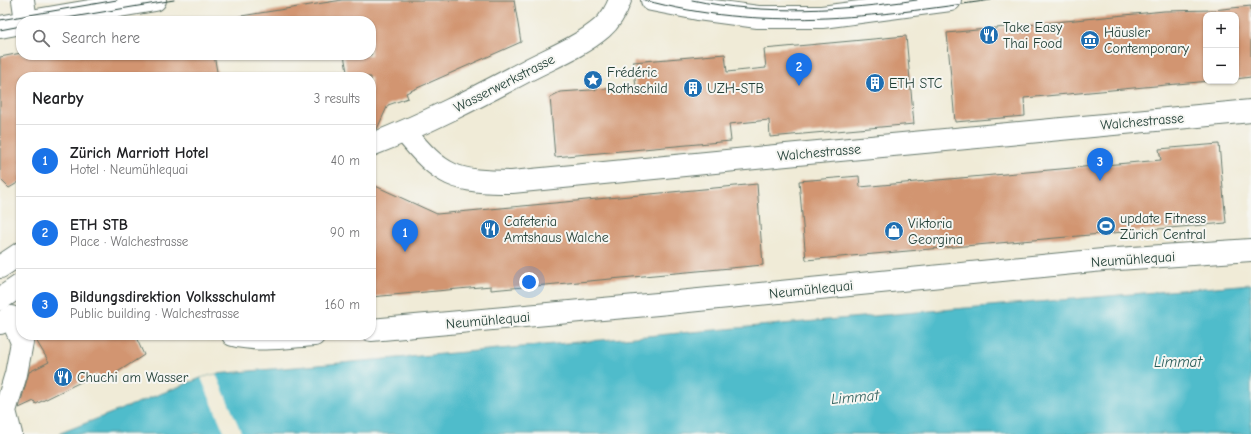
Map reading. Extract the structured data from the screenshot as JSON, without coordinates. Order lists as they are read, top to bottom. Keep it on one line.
{"streets":{"street":["Wasserwerkstrasse","Walchestrasse","Neumühlequai"]},"crossings":[["Wasserwerkstrasse","Walchestrasse"]],"water":["Limmat"],"places":{"restaurant":["Take Easy Thai Food","Cafeteria Amtshaus Walche","Chuchi am Wasser"],"museum":["Häusler Contemporary"],"place":["Frédéric Rothschild"],"building":["ETH STC","UZH-STB"],"sports":["update Fitness Zürich Central"],"shop":["Viktoria Georgina"]},"page":{"map_buttons":["+","−"],"search":"Search here","pins":["2","3","1"],"heading":["Nearby","3 results"],"list":[{"mark":"1","name":"Zürich Marriott Hotel","note":"Hotel · Neumühlequai","value":"40 m"},{"mark":"2","name":"ETH STB","note":"Place · Walchestrasse","value":"90 m"},{"mark":"3","name":"Bildungsdirektion Volksschulamt","note":"Public building · Walchestrasse","value":"160 m"}]}}
